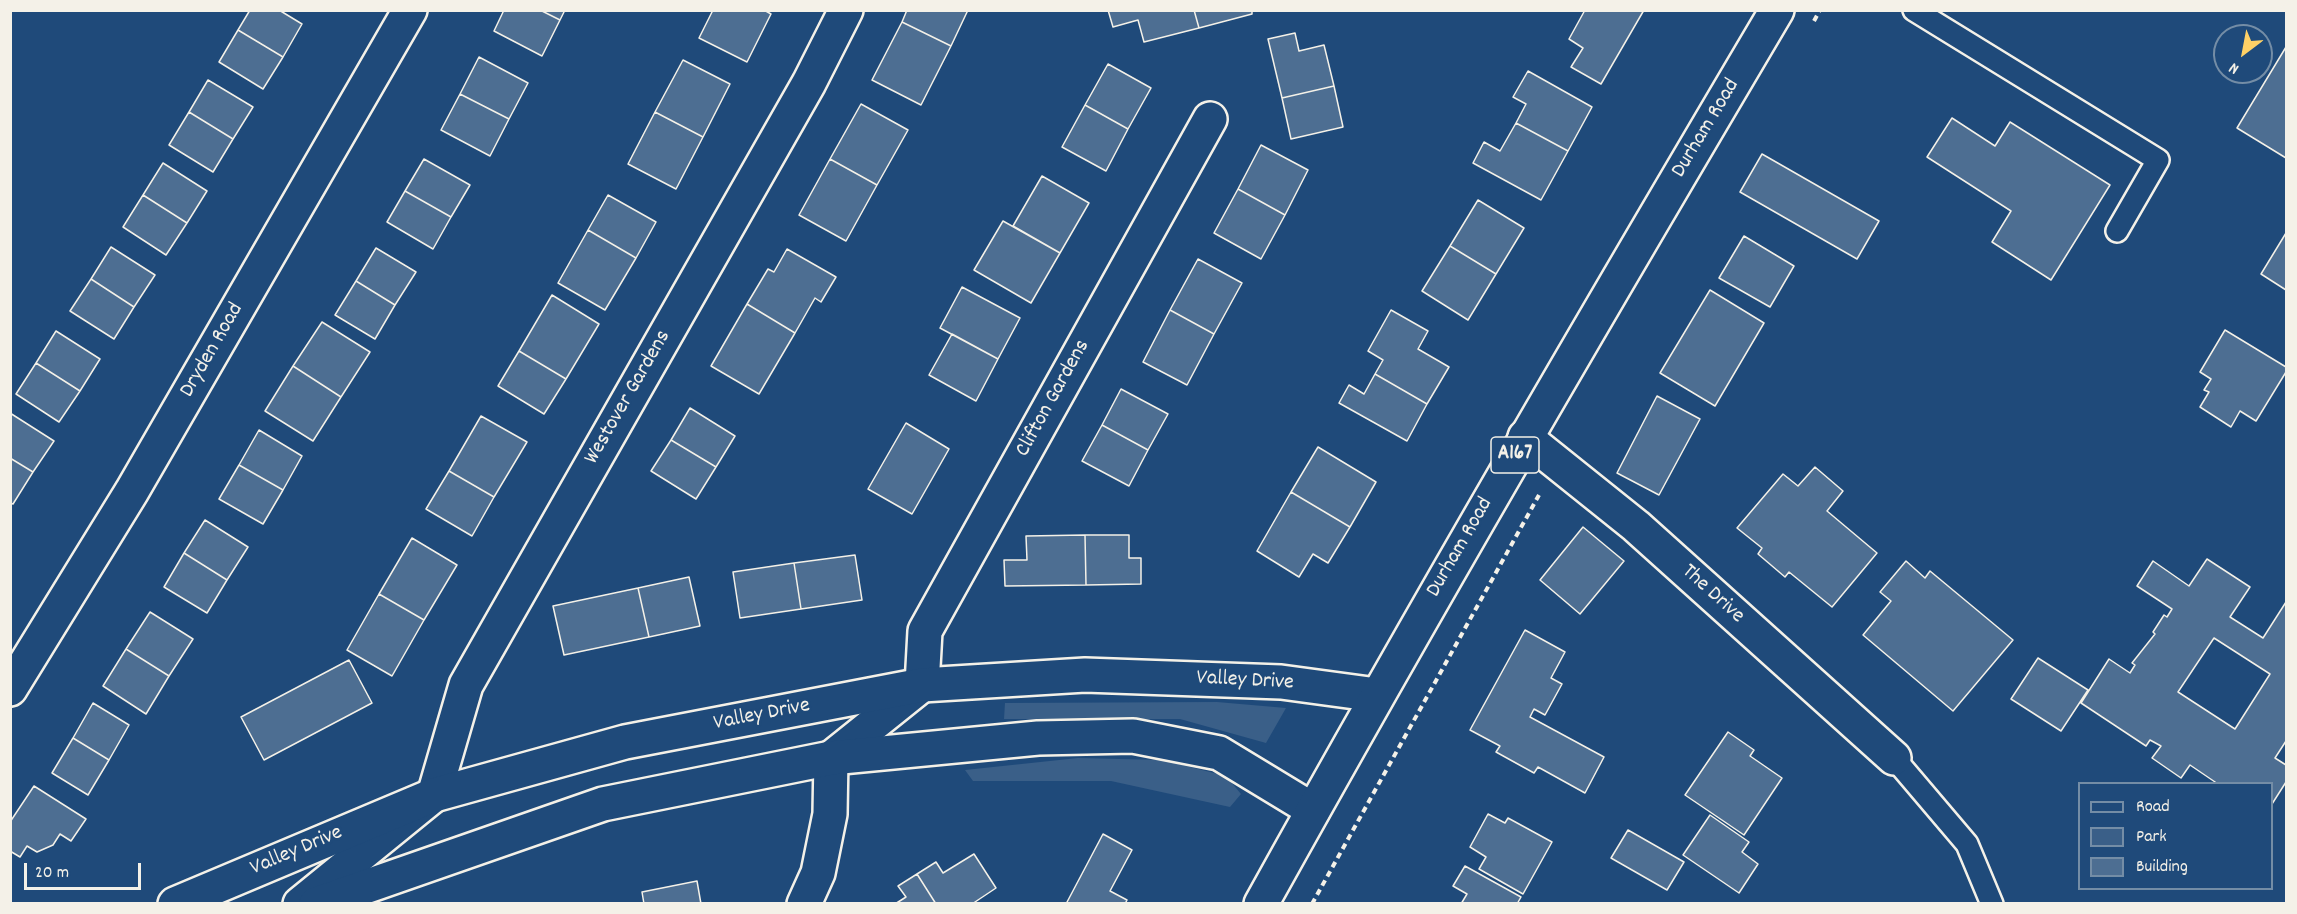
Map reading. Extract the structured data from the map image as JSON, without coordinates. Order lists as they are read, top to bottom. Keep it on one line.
{"streets":{"street":["Durham Road","Dryden Road","Westover Gardens","Clifton Gardens","A167","The Drive","Valley Drive"]},"crossings":[["Durham Road","The Drive"],["Durham Road","Valley Drive"],["Westover Gardens","Valley Drive"],["Clifton Gardens","Valley Drive"]],"legend":["Road","Park","Building"],"scale_bar":"20 m","north":"bottom left"}
